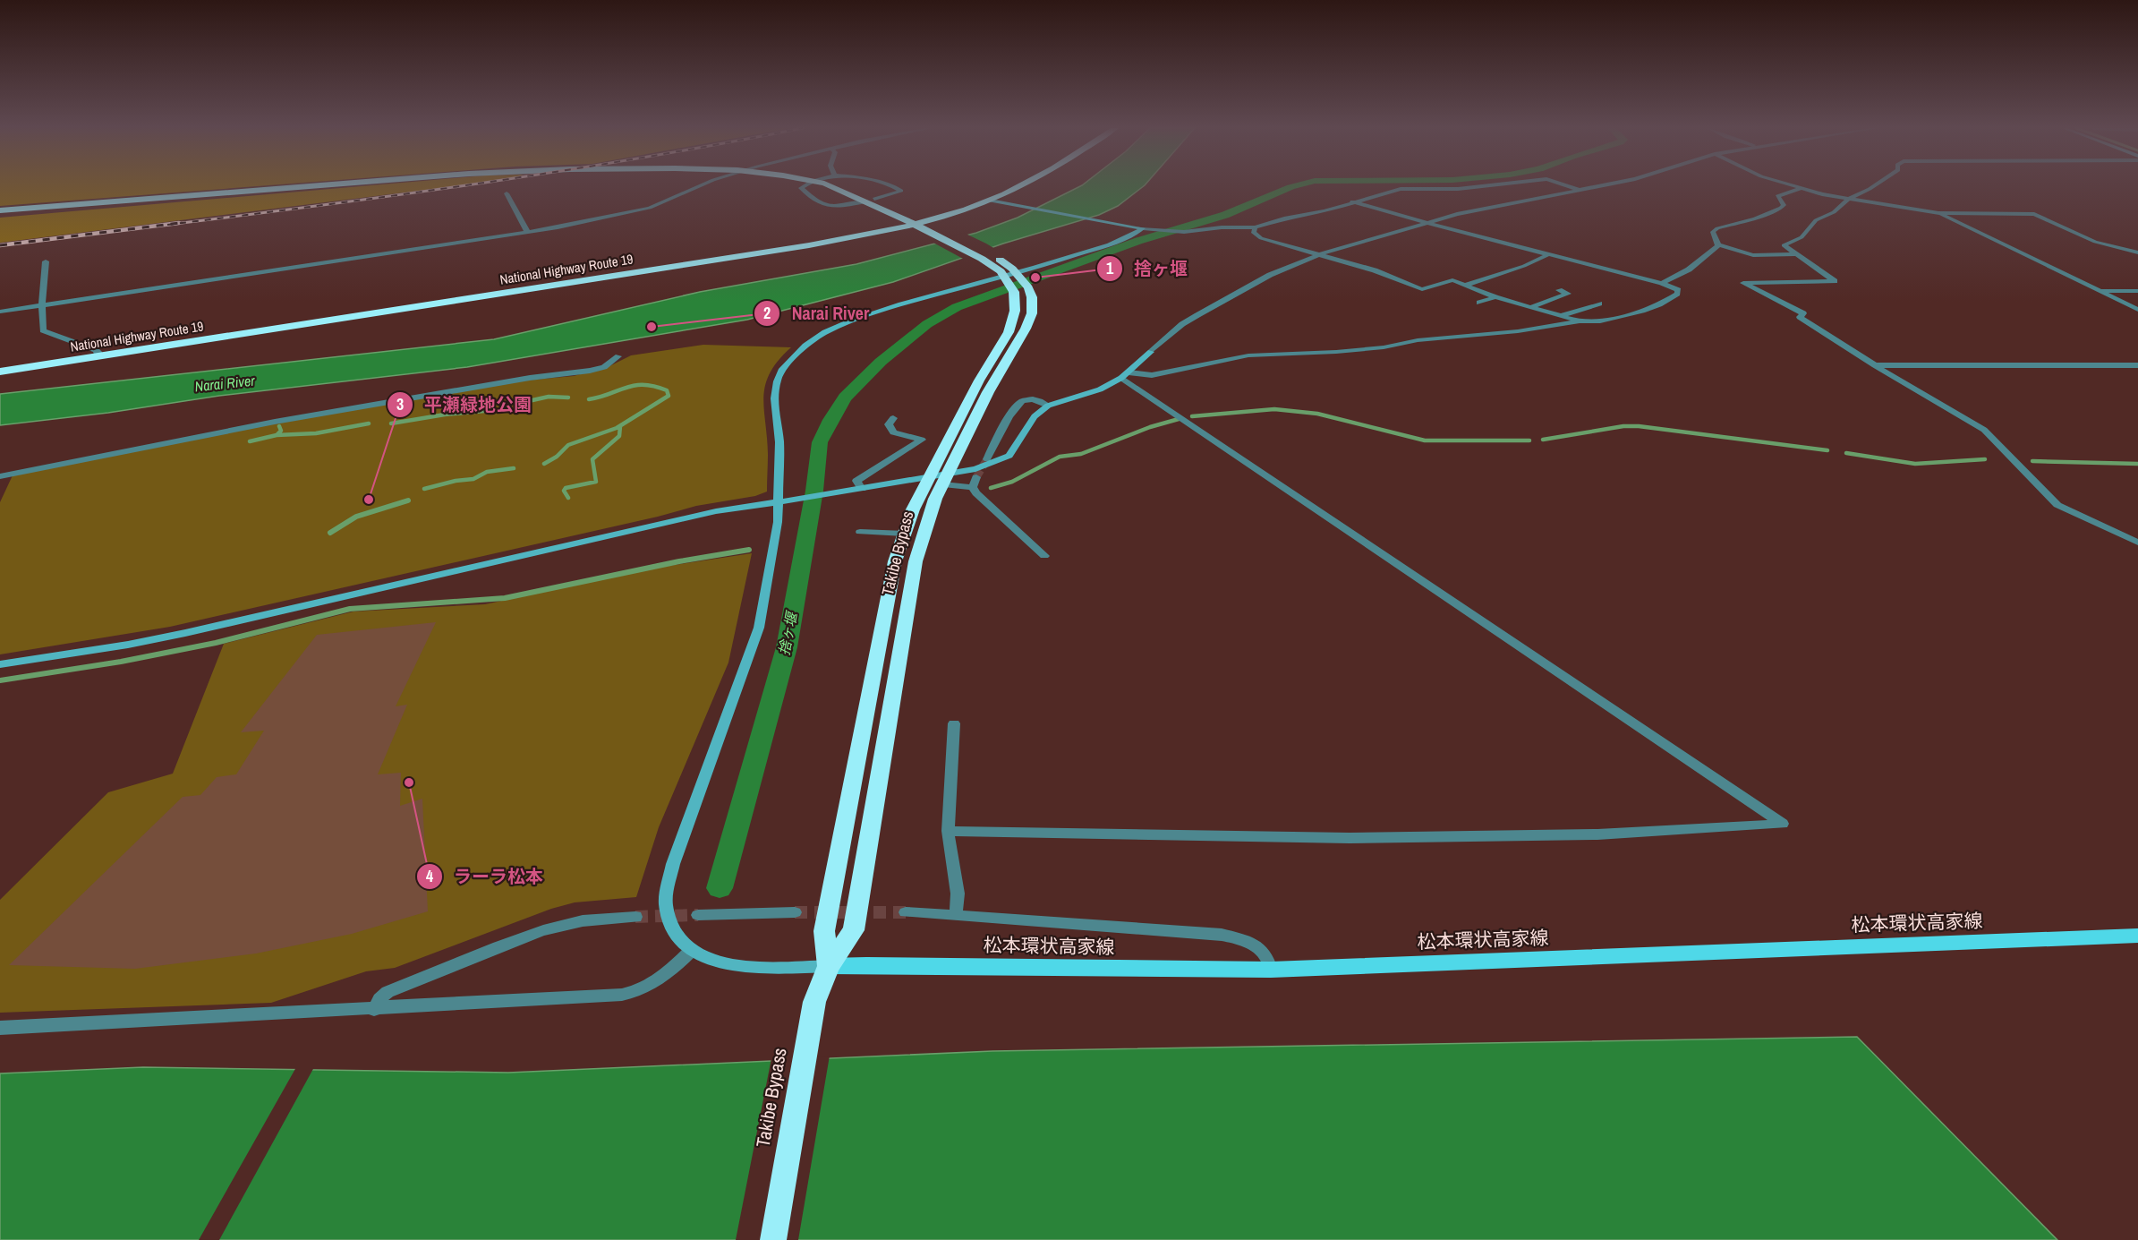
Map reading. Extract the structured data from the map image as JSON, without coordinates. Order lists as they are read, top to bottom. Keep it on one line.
{"streets":{"highway":["National Highway Route 19","Takibe Bypass"],"main road":["松本環状高家線"]},"crossings":[["National Highway Route 19","Takibe Bypass"],["Takibe Bypass","松本環状高家線"]],"water":["Narai River","捨ヶ堰"],"places":["捨ヶ堰","Narai River","平瀬緑地公園","ラーラ松本"]}
